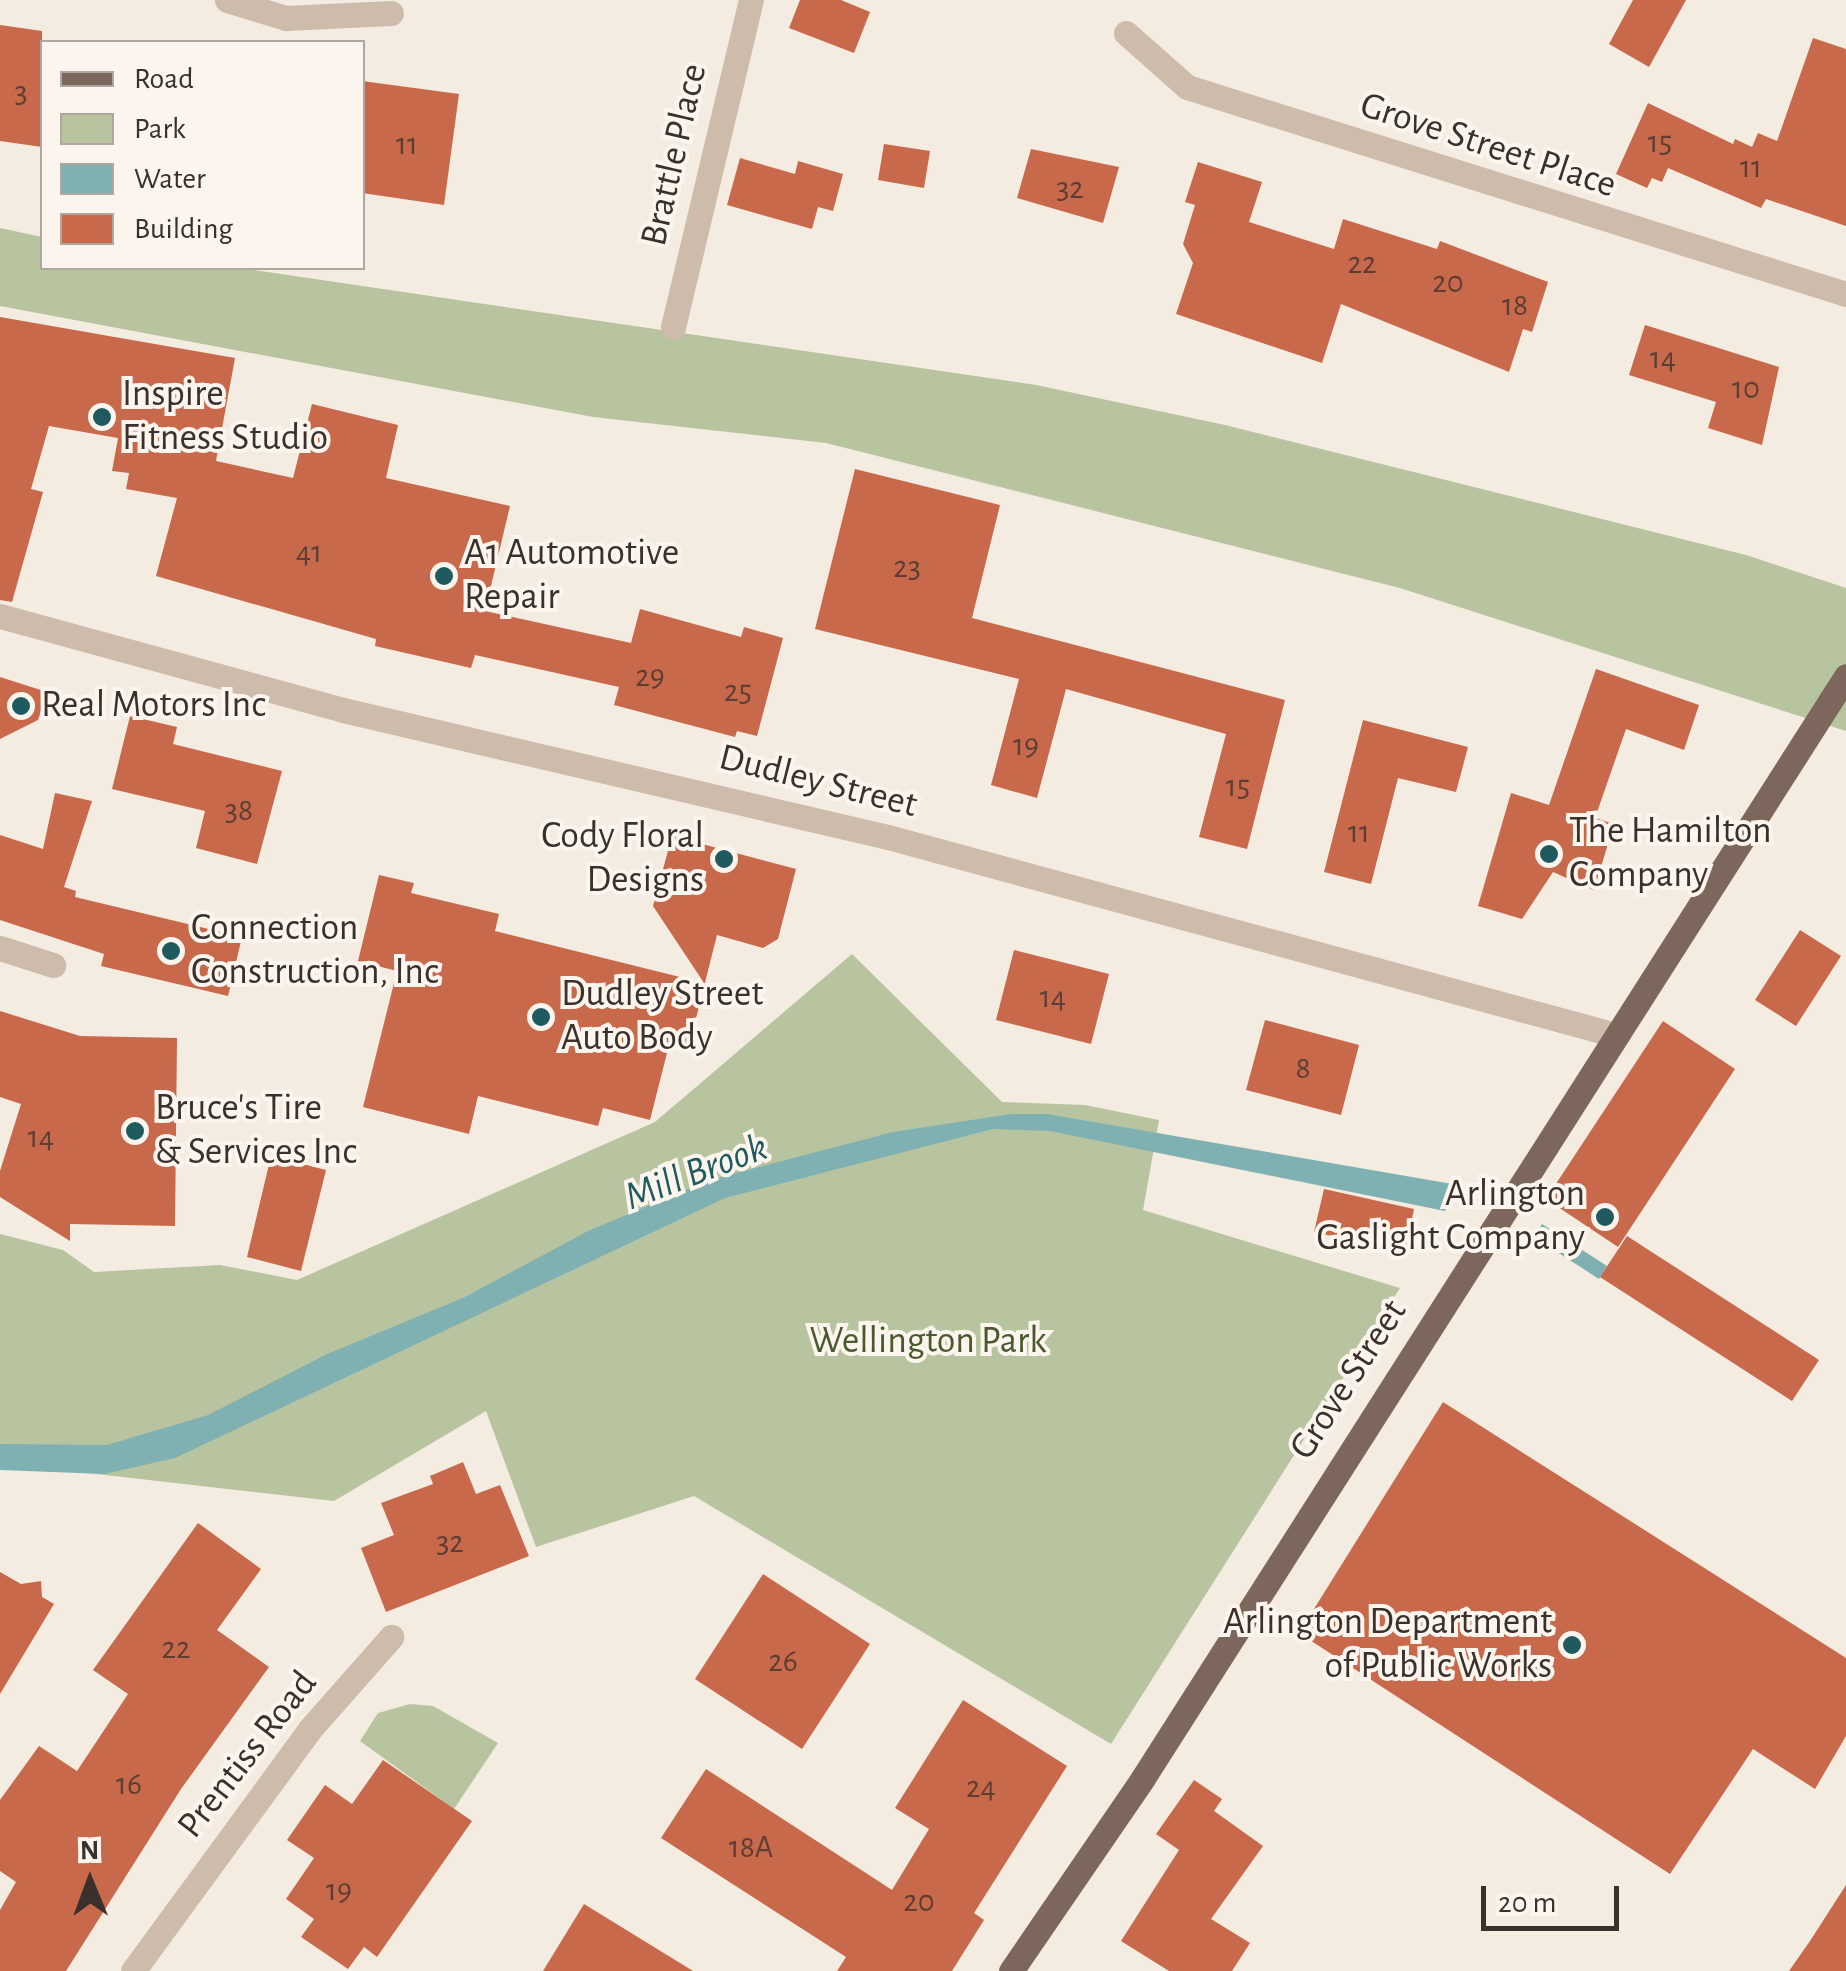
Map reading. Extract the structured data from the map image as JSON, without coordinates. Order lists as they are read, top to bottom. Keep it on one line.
{"streets":{"main road":["Grove Street"],"street":["Grove Street Place","Brattle Place","Dudley Street","Prentiss Road"]},"crossings":[["Dudley Street","Grove Street"]],"water":["Mill Brook"],"parks":["Wellington Park"],"places":["Inspire Fitness Studio","A1 Automotive Repair","Real Motors Inc","The Hamilton Company","Cody Floral Designs","Connection Construction, Inc","Dudley Street Auto Body","Bruce's Tire & Services Inc","Arlington Gaslight Company","Arlington Department of Public Works"],"house_numbers":["3","15","11","11","32","22","20","18","14","10","41","23","29","25","19","15","38","11","14","8","14","32","22","26","16","24","18A","19","20"],"legend":["Road","Park","Water","Building"],"scale_bar":"20 m","north":"top"}
